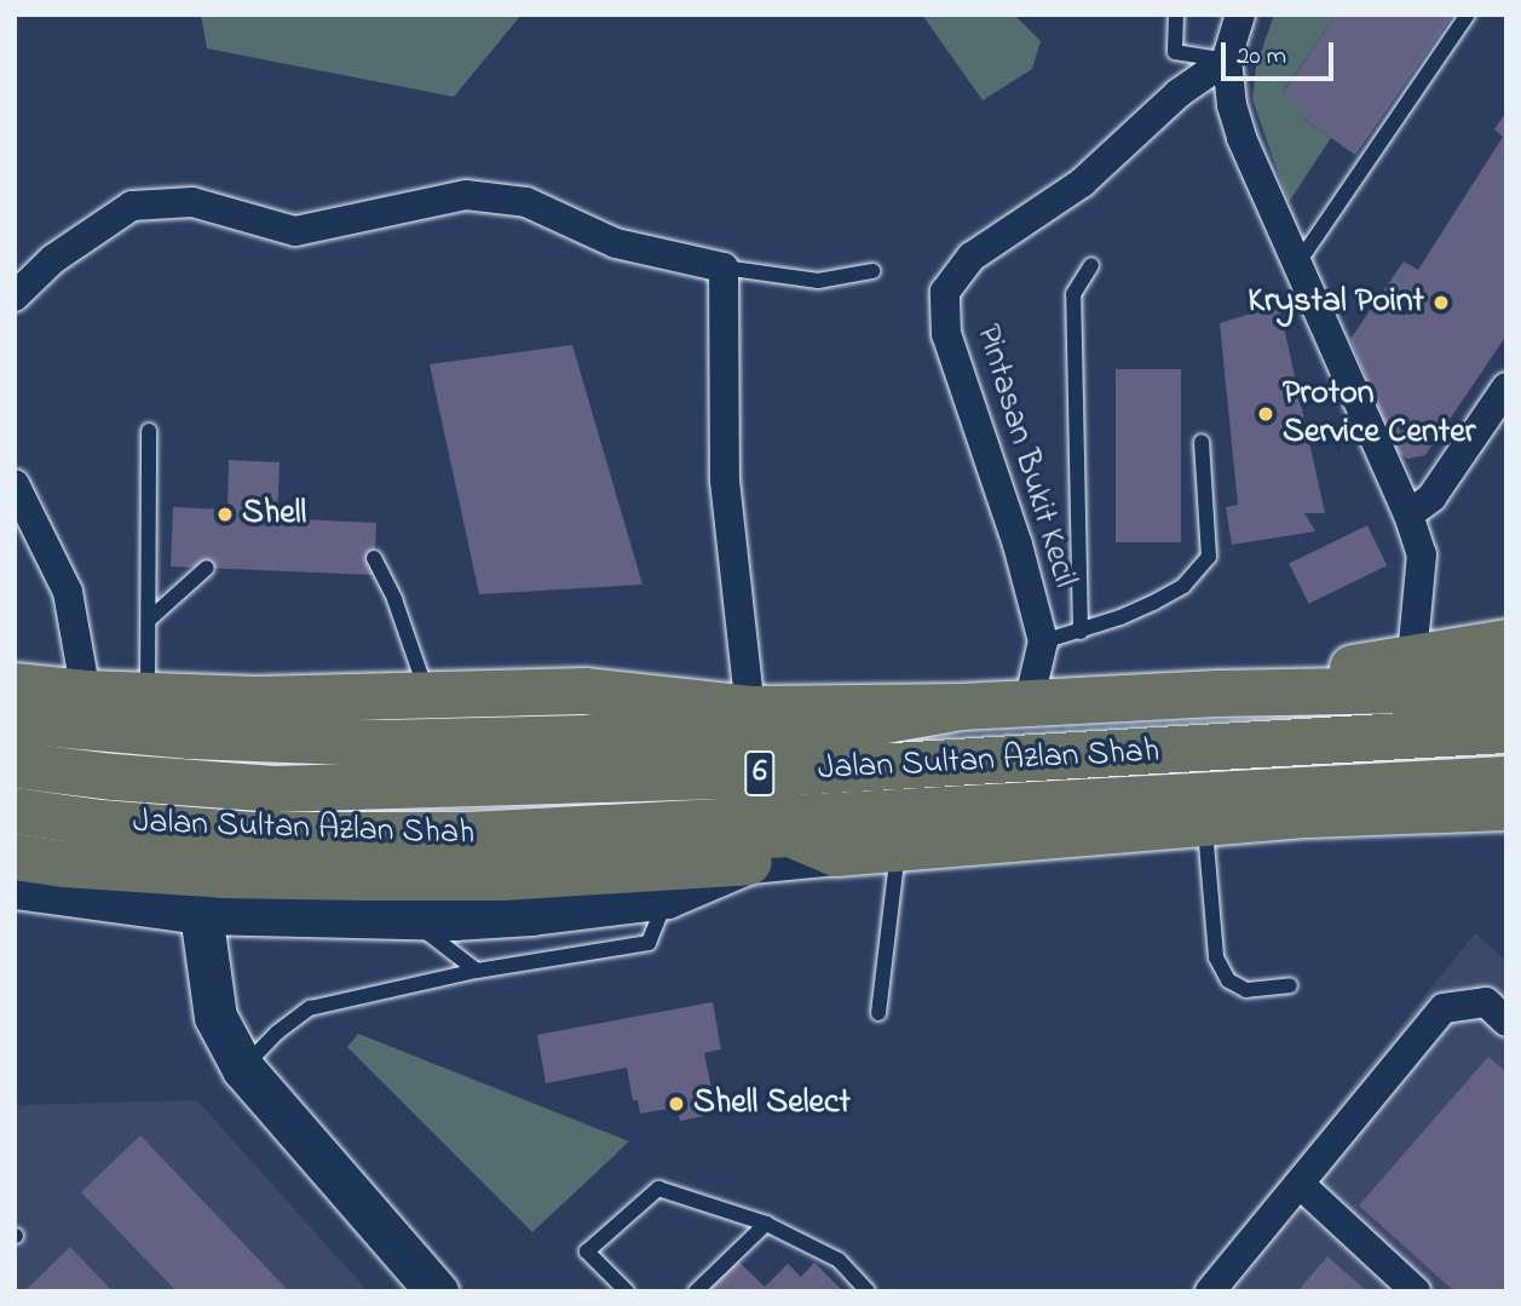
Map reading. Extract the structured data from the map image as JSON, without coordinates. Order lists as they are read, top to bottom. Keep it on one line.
{"streets":{"main road":["Jalan Sultan Azlan Shah","6"],"street":["Pintasan Bukit Kecil"]},"crossings":[["Pintasan Bukit Kecil","Jalan Sultan Azlan Shah"]],"places":["Krystal Point","Proton Service Center","Shell","Shell Select"],"scale_bar":"20 m"}
